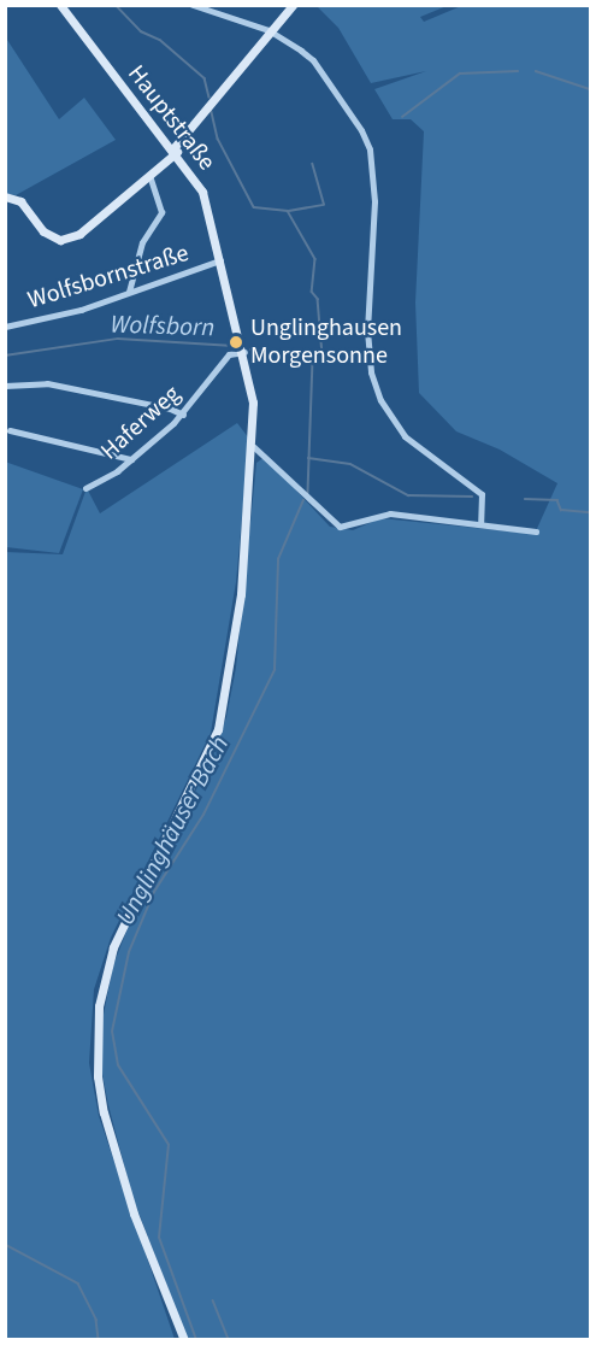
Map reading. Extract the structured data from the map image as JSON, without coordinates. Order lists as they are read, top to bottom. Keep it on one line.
{"streets":{"main road":["Hauptstraße"],"street":["Wolfsbornstraße","Haferweg"]},"crossings":[["Hauptstraße","Wolfsbornstraße"],["Hauptstraße","Haferweg"]],"water":["Wolfsborn","Unglinghäuser Bach"],"places":["Unglinghausen Morgensonne"]}
